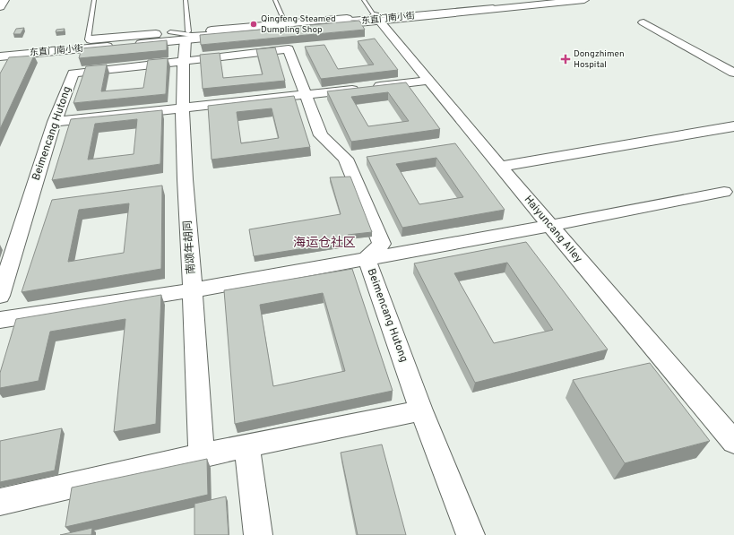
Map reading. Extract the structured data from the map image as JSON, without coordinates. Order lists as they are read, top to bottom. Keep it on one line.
{"streets":{"main road":["东直门南小街"],"street":["Beimencang Hutong","Haiyuncang Alley","南颂年胡同"]},"crossings":[["东直门南小街","Haiyuncang Alley"],["东直门南小街","南颂年胡同"],["Beimencang Hutong","南颂年胡同"]],"districts":["海运仓社区"],"places":{"other":["Qingfeng Steamed Dumpling Shop"],"health":["Dongzhimen Hospital"]}}
